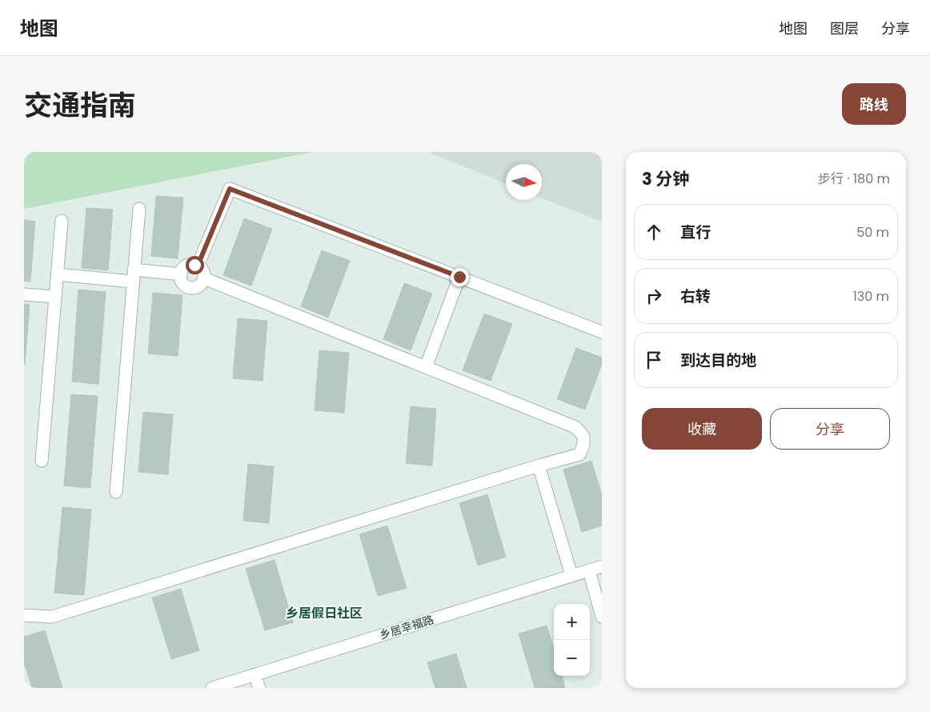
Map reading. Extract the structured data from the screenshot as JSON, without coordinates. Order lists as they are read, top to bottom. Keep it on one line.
{"streets":{"street":["乡居幸福路"]},"districts":["乡居假日社区"],"north":"right","page":{"header":"地图","nav":["地图","图层","分享"],"title":"交通指南","buttons":["路线",["收藏","分享"]],"heading":["3 分钟","步行 · 180 m"],"list":[["直行","50 m"],["右转","130 m"],"到达目的地"],"map_buttons":["+","−"]}}
